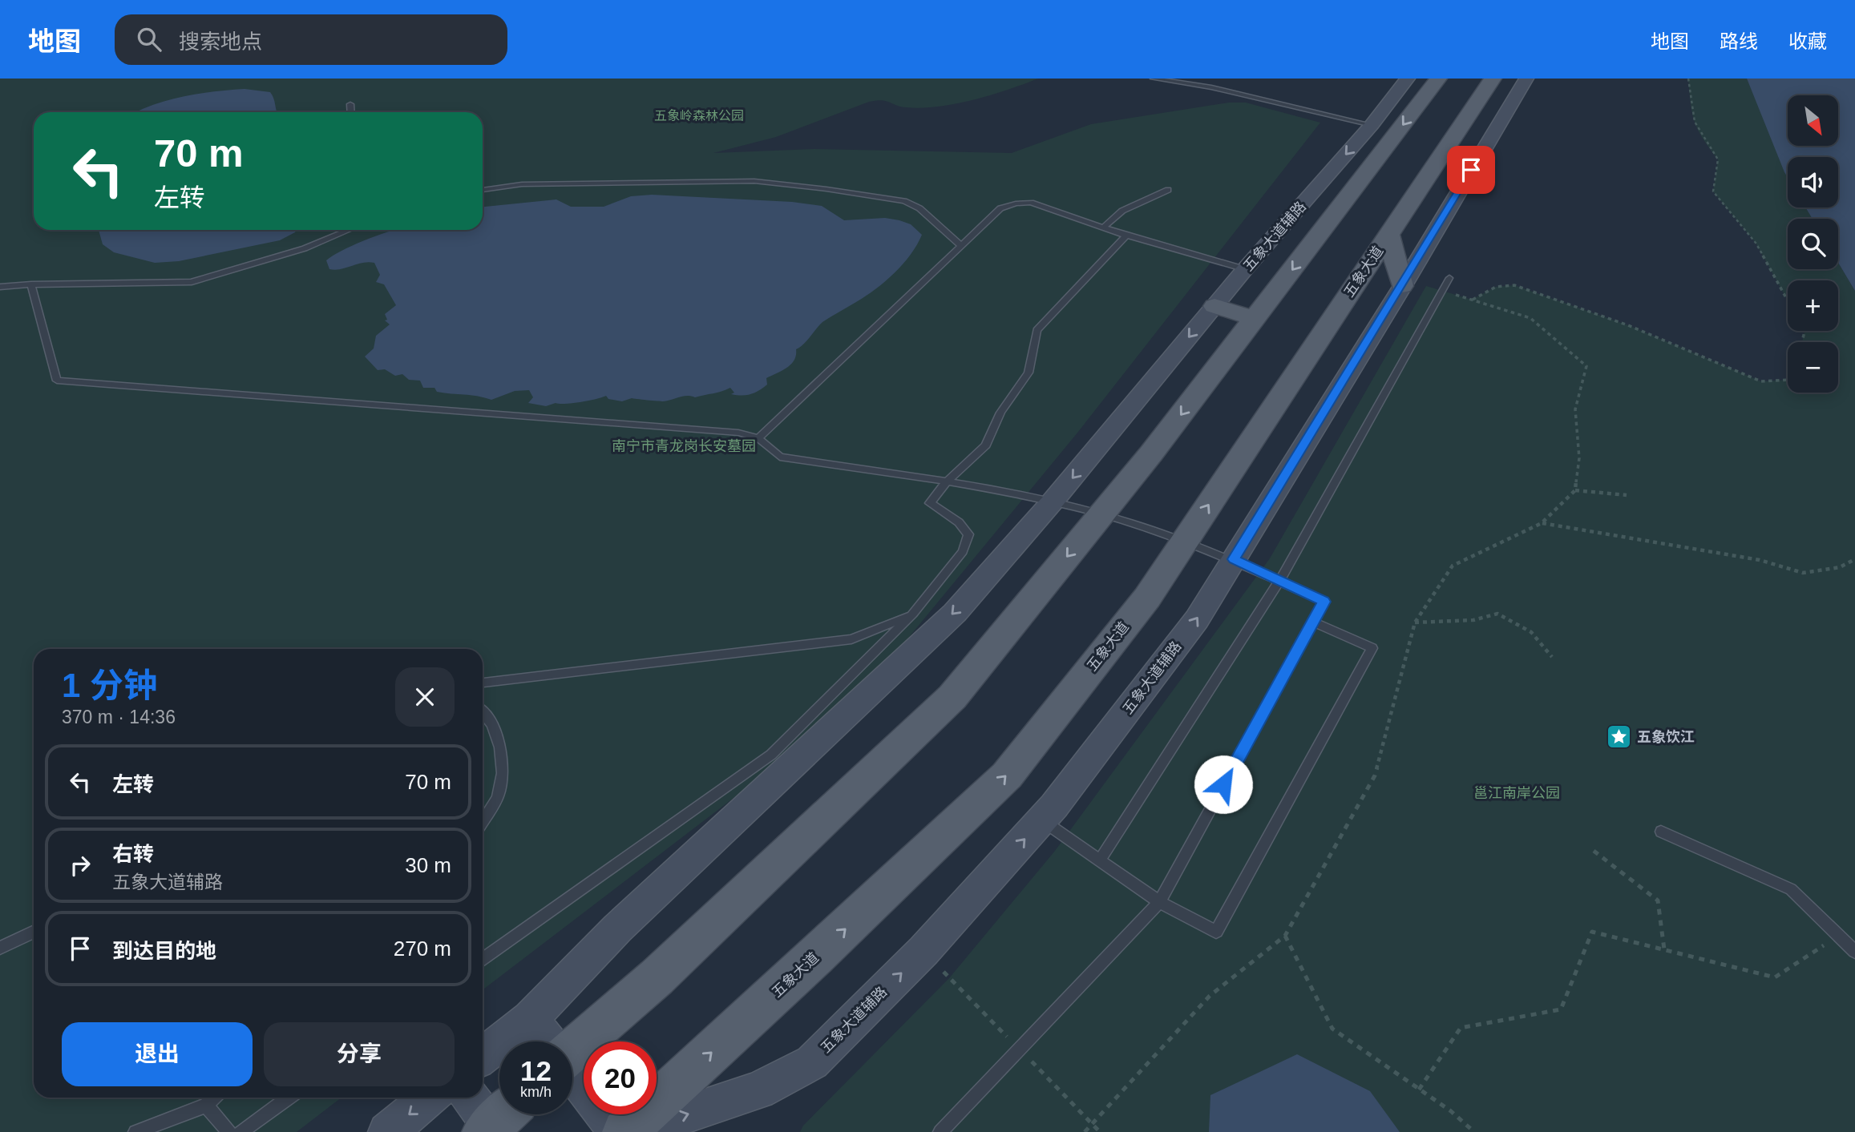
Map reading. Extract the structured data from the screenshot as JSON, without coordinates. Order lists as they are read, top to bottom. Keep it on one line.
{"streets":{"main road":["五象大道"],"street":["五象大道辅路"]},"parks":["五象岭森林公园","南宁市青龙岗长安墓园","邕江南岸公园"],"places":{"place":["五象饮江"]},"north":"bottom right","page":{"header":"地图","search":"搜索地点","nav":["地图","路线","收藏"],"map_buttons":["+","−"],"turn":["70 m","左转"],"heading":["1 分钟","370 m · 14:36"],"list":[{"name":"左转","value":"70 m"},{"name":"右转","note":"五象大道辅路","value":"30 m"},{"name":"到达目的地","value":"270 m"}],"buttons":["退出","分享"],"speed":"12 km/h","limit":"20"}}
